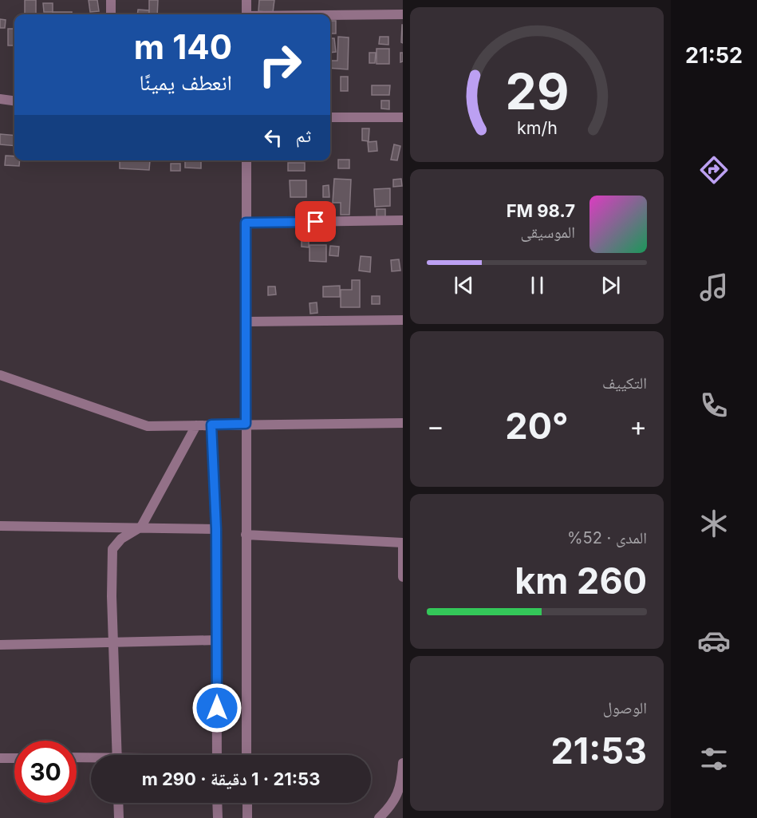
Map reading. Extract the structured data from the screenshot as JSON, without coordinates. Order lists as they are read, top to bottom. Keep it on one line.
{"page":{"tabs":"21:52","turn":["140 m","انعطف يمينًا"],"then":"ثم","song":["98.7 FM","الموسيقى"],"tile":["التكييف",["المدى · 52%","260 km"],["الوصول","21:53"]],"heat":["−","20°","+"],"limit":"30","trip":"21:53 · 1 دقيقة · 290 m","gauge":["29","km/h"]}}
